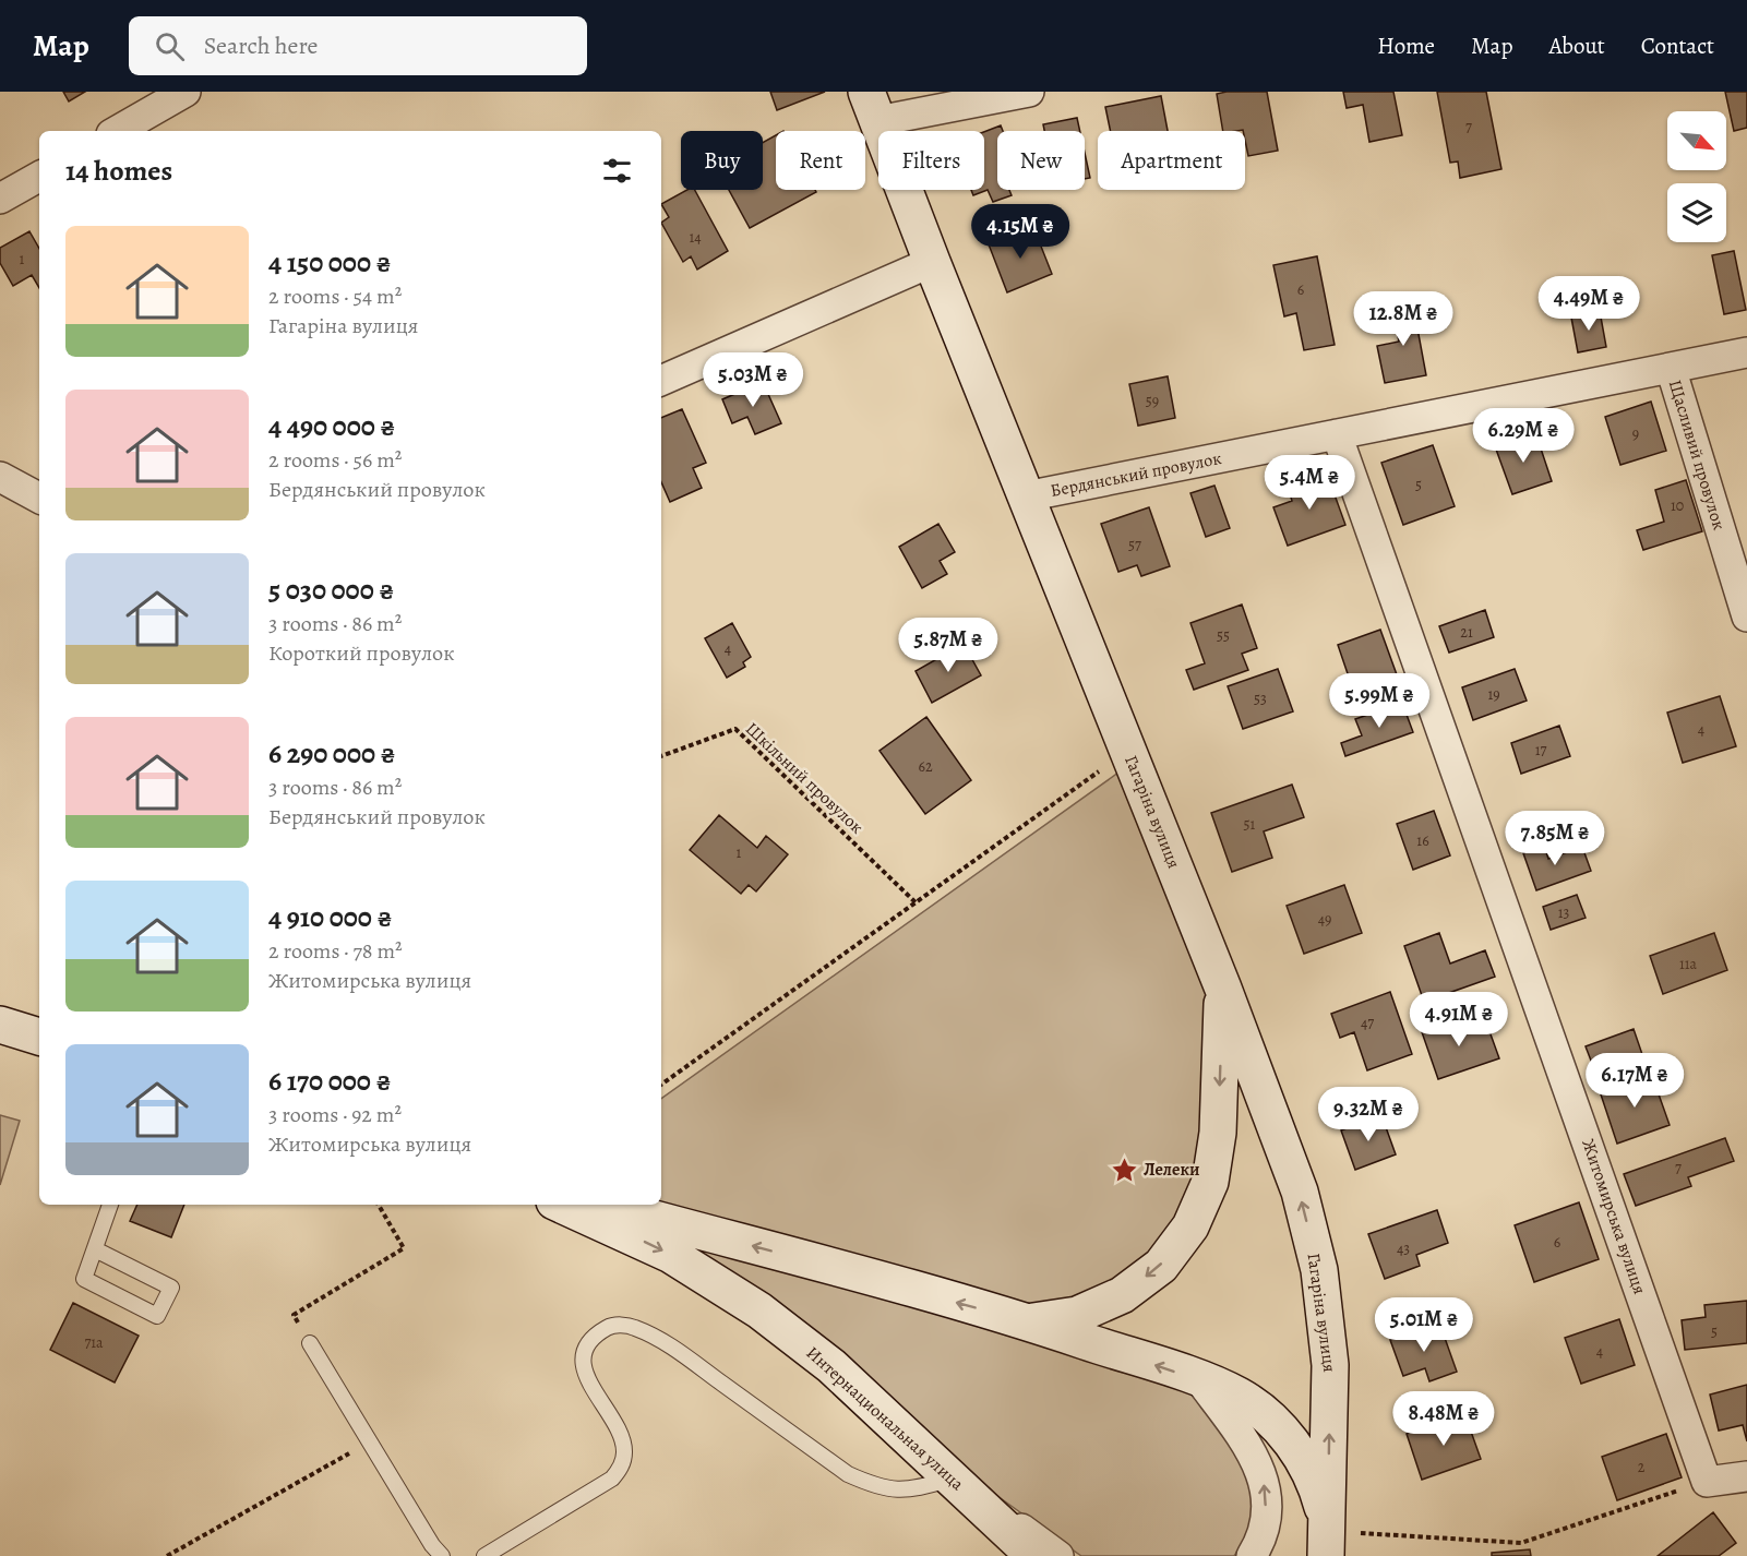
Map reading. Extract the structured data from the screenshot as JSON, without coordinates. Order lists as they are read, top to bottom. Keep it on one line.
{"streets":{"street":["Щасливий провулок","Бердянський провулок","Гагаріна вулиця","Житомирська вулиця","Интернациональная улица"],"path":["Шкільний провулок"]},"crossings":[["Щасливий провулок","Бердянський провулок"],["Бердянський провулок","Гагаріна вулиця"],["Бердянський провулок","Житомирська вулиця"]],"places":{"place":["Лелеки"]},"house_numbers":["7","14","1","6","59","9","5","10","57","21","55","4","19","53","4","17","62","51","16","1","13","49","11а","47","7","6","43","5","71а","4","2"],"north":"bottom right","page":{"header":"Map","search":"Search here","nav":["Home","Map","About","Contact"],"chip":["Buy","Rent","Filters","New","Apartment"],"heading":"14 homes","price":["4.15M ₴","4.49M ₴","12.8M ₴","5.03M ₴","6.29M ₴","5.4M ₴","5.87M ₴","5.99M ₴","7.85M ₴","4.91M ₴","6.17M ₴","9.32M ₴","5.01M ₴","8.48M ₴"],"list":[{"name":"4 150 000 ₴","note":"2 rooms · 54 m² · Гагаріна вулиця"},{"name":"4 490 000 ₴","note":"2 rooms · 56 m² · Бердянський провулок"},{"name":"5 030 000 ₴","note":"3 rooms · 86 m² · Короткий провулок"},{"name":"6 290 000 ₴","note":"3 rooms · 86 m² · Бердянський провулок"},{"name":"4 910 000 ₴","note":"2 rooms · 78 m² · Житомирська вулиця"},{"name":"6 170 000 ₴","note":"3 rooms · 92 m² · Житомирська вулиця"}]}}
